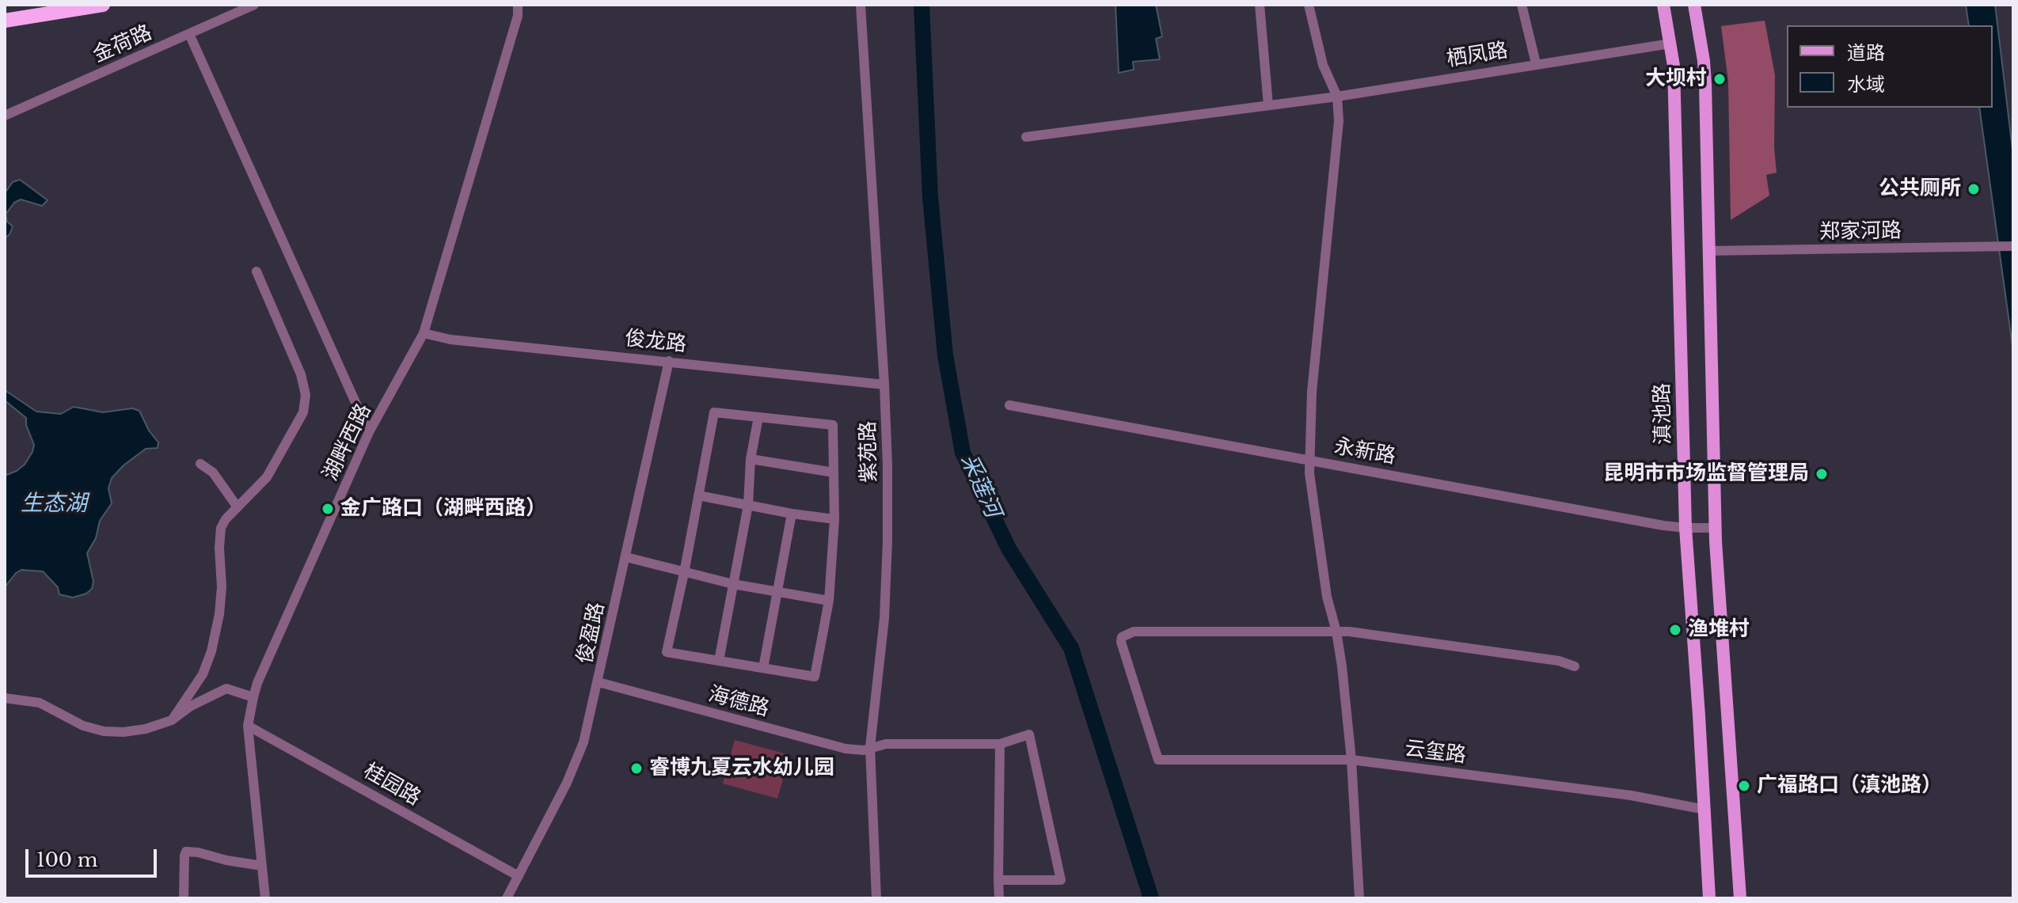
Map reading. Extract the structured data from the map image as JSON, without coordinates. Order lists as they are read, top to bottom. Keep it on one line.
{"streets":{"main road":["滇池路"],"street":["金荷路","栖凤路","郑家河路","俊龙路","湖畔西路","紫苑路","永新路","俊盈路","海德路","云玺路","桂园路"]},"crossings":[["栖凤路","滇池路"],["俊龙路","湖畔西路"],["俊龙路","紫苑路"],["俊龙路","俊盈路"],["滇池路","永新路"],["滇池路","云玺路"],["湖畔西路","桂园路"],["紫苑路","海德路"],["俊盈路","海德路"],["俊盈路","桂园路"]],"water":["采莲河","生态湖"],"places":["大坝村","公共厕所","昆明市市场监督管理局","金广路口（湖畔西路）","渔堆村","睿博九夏云水幼儿园","广福路口（滇池路）"],"legend":["道路","水域"],"scale_bar":"100 m"}
